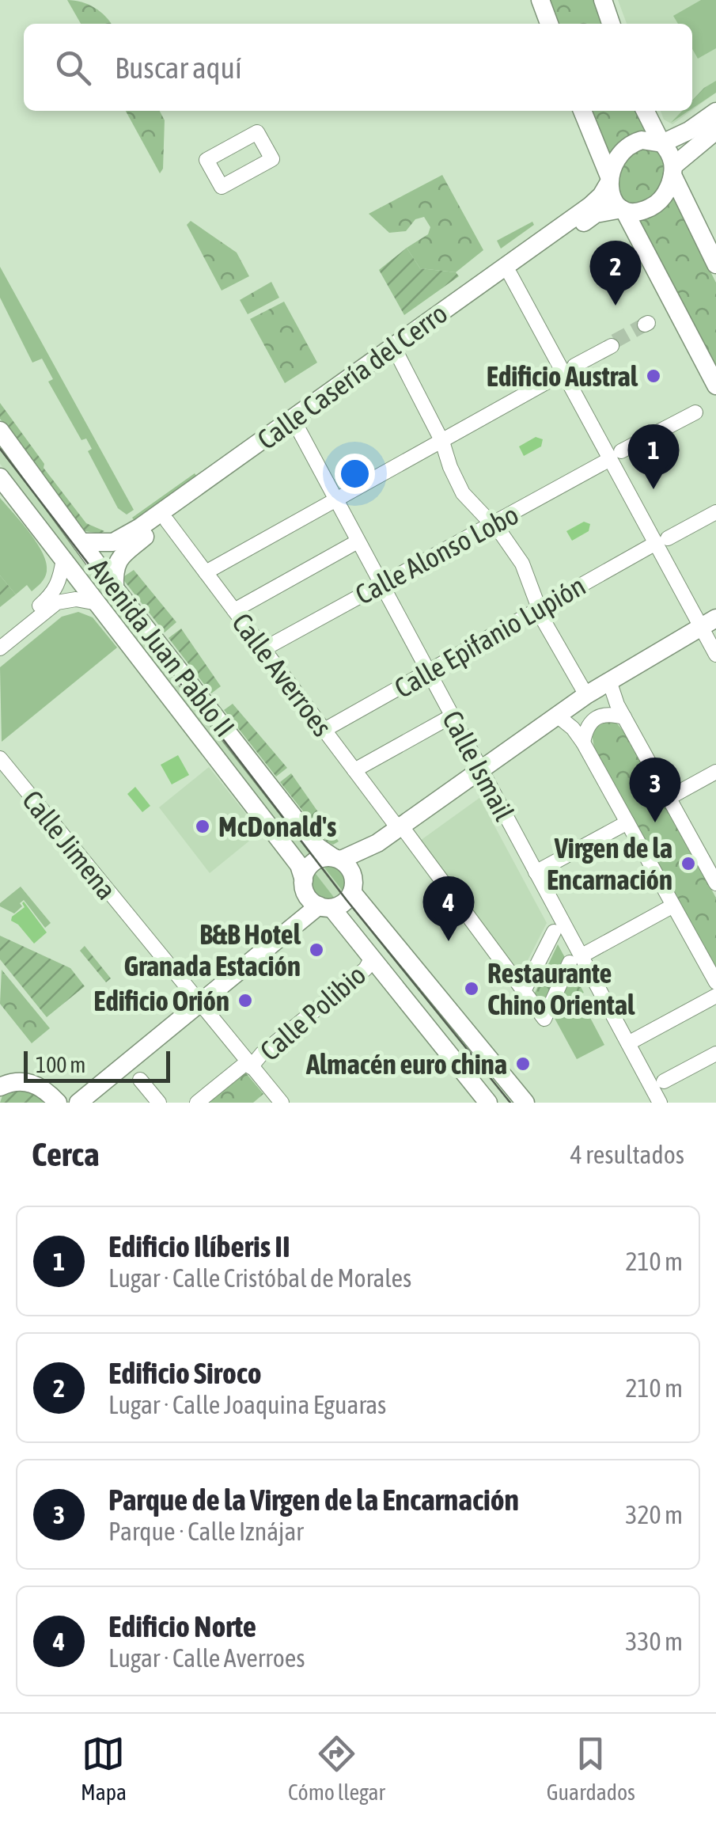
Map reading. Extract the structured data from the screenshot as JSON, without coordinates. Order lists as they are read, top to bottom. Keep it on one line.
{"streets":{"main road":["Calle Casería del Cerro","Avenida Juan Pablo II"],"street":["Calle Alonso Lobo","Calle Epifanio Lupión","Calle Averroes","Calle Ismail","Calle Jimena","Calle Polibio"]},"crossings":[["Calle Casería del Cerro","Avenida Juan Pablo II"],["Calle Casería del Cerro","Calle Averroes"],["Calle Casería del Cerro","Calle Ismail"],["Calle Alonso Lobo","Calle Averroes"],["Calle Alonso Lobo","Calle Ismail"],["Calle Epifanio Lupión","Calle Averroes"],["Calle Epifanio Lupión","Calle Ismail"],["Calle Averroes","Calle Ismail"],["Calle Jimena","Calle Polibio"]],"places":["Edificio Austral","McDonald's","Virgen de la Encarnación","B&B Hotel Granada Estación","Restaurante Chino Oriental","Edificio Orión","Almacén euro china"],"scale_bar":"100 m","page":{"search":"Buscar aquí","pins":["2","1","3","4"],"scale":"100 m","heading":["Cerca","4 resultados"],"list":[{"mark":"1","name":"Edificio Ilíberis II","note":"Lugar · Calle Cristóbal de Morales","value":"210 m"},{"mark":"2","name":"Edificio Siroco","note":"Lugar · Calle Joaquina Eguaras","value":"210 m"},{"mark":"3","name":"Parque de la Virgen de la Encarnación","note":"Parque · Calle Iznájar","value":"320 m"},{"mark":"4","name":"Edificio Norte","note":"Lugar · Calle Averroes","value":"330 m"}],"nav":["Mapa","Cómo llegar","Guardados"]}}
